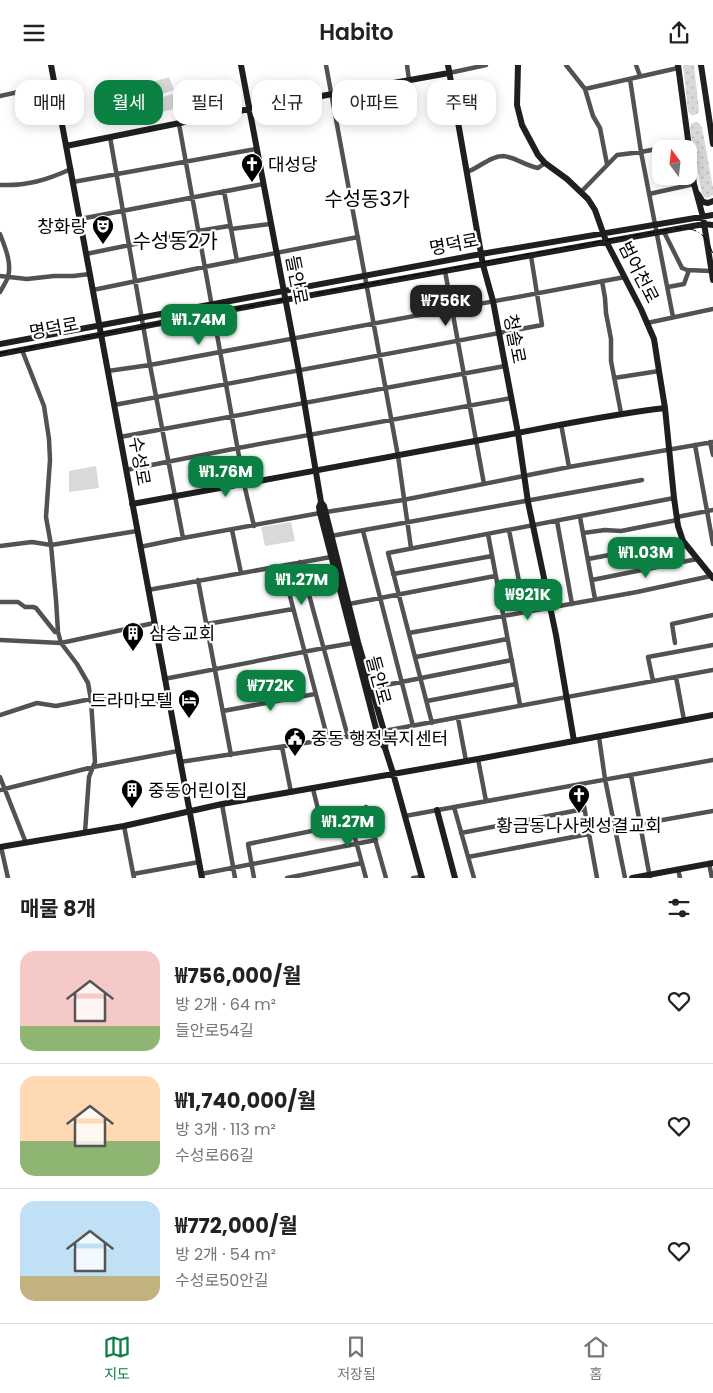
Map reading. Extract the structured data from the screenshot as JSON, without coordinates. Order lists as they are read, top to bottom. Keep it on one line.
{"streets":{"main road":["명덕로","범어천로","들안로","청솔로","수성로"]},"crossings":[["명덕로","범어천로"],["명덕로","들안로"],["명덕로","청솔로"],["명덕로","수성로"],["들안로","청솔로"]],"districts":["수성동3가","수성동2가"],"places":{"church":["대성당","황금동나사렛성결교회"],"theatre":["창화랑"],"building":["삼승교회","중동어린이집"],"hotel":["드라마모텔"],"public building":["중동 행정복지센터"]},"north":"top","page":{"header":"Habito","chip":["매매","월세","필터","신규","아파트","주택"],"price":["₩756K","₩1.74M","₩1.76M","₩1.03M","₩1.27M","₩921K","₩772K","₩1.27M"],"heading":"매물 8개","list":[{"name":"₩756,000/월","note":"방 2개 · 64 m² · 들안로54길"},{"name":"₩1,740,000/월","note":"방 3개 · 113 m² · 수성로66길"},{"name":"₩772,000/월","note":"방 2개 · 54 m² · 수성로50안길"}],"tabs":["지도","저장됨","홈"]}}
